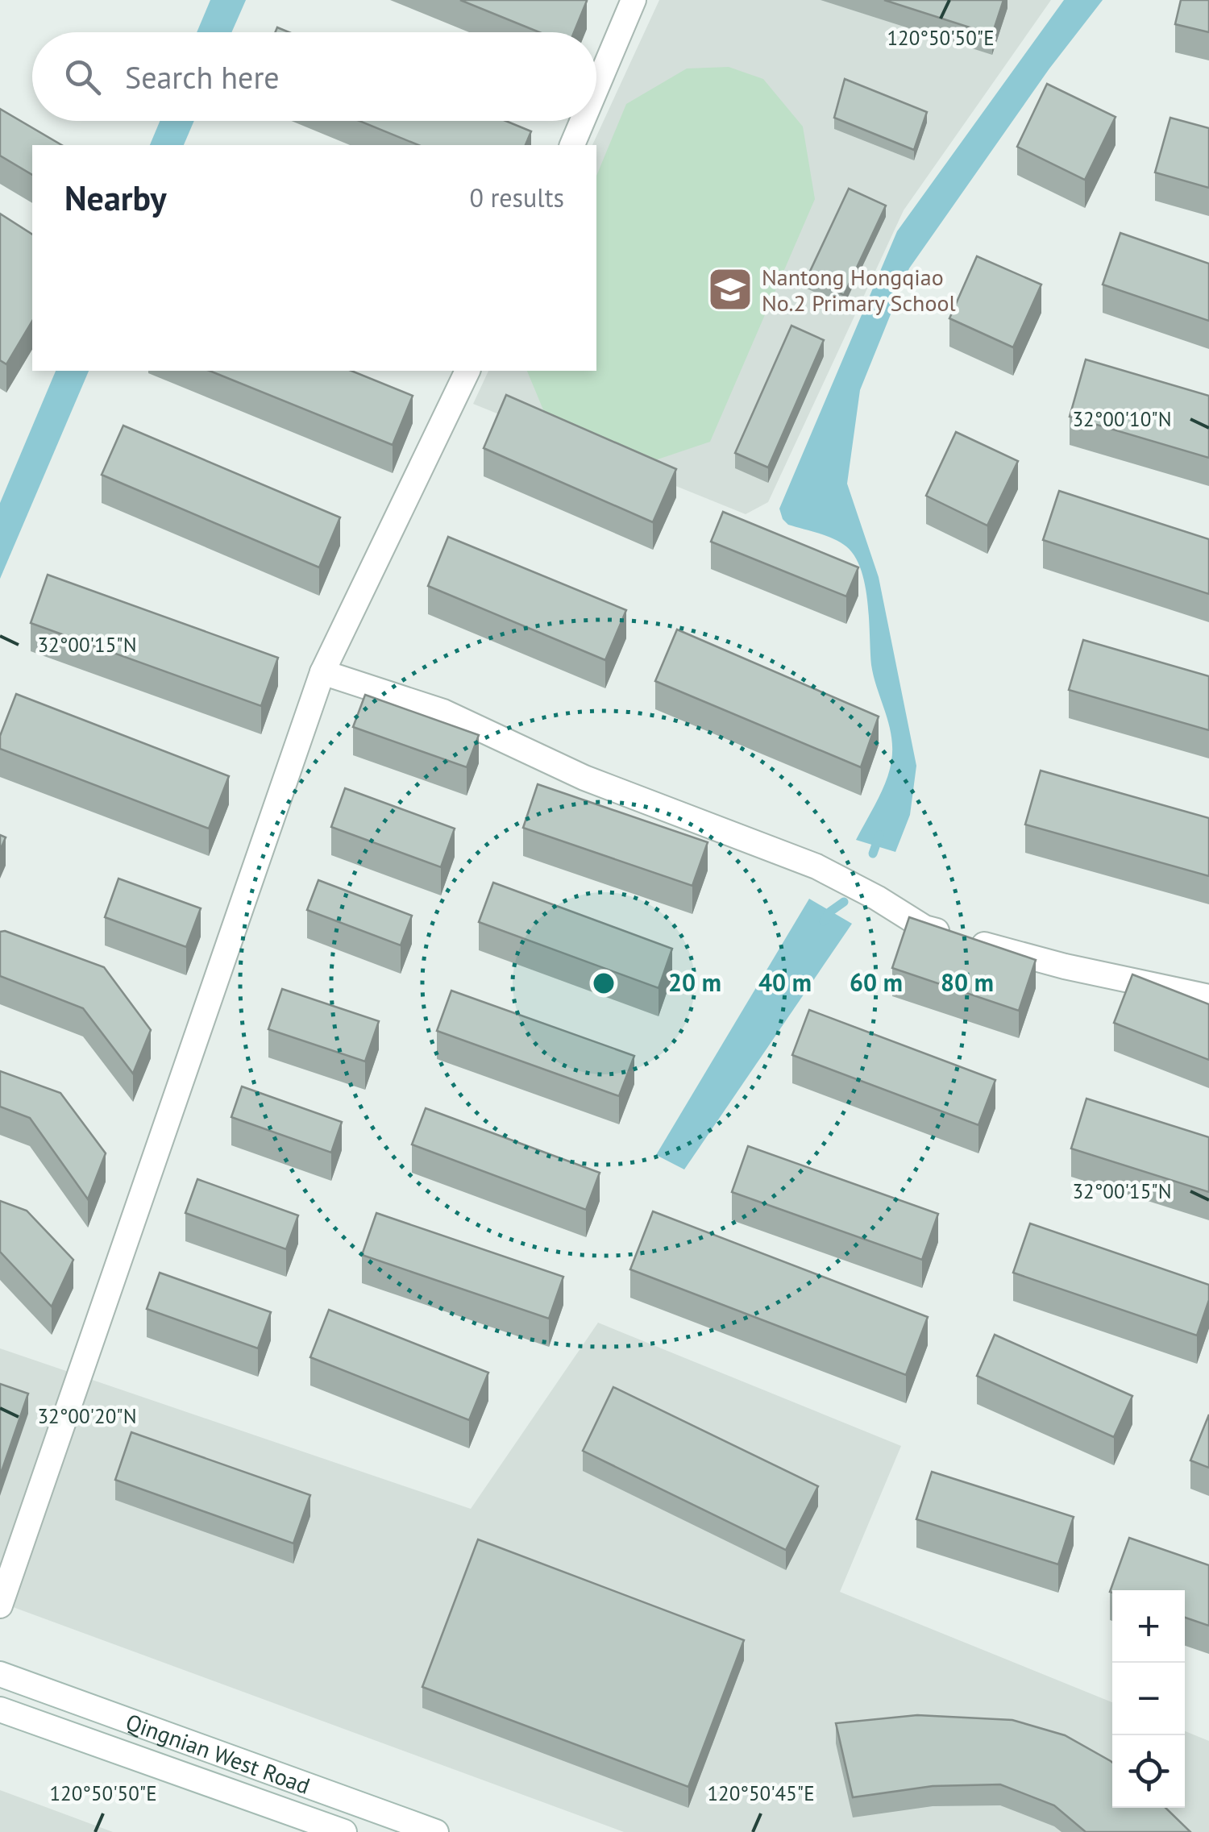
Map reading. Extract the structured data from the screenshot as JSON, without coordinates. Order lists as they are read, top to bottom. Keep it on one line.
{"streets":{"street":["Qingnian West Road"]},"places":{"school or university":["Nantong Hongqiao No.2 Primary School"]},"page":{"search":"Search here","heading":["Nearby","0 results"],"map_buttons":["+","−"]},"coordinates":["120°50'50\"E","32°00'10\"N","32°00'15\"N","32°00'20\"N","120°50'45\"E"],"rings":["20 m","40 m","60 m","80 m"]}
